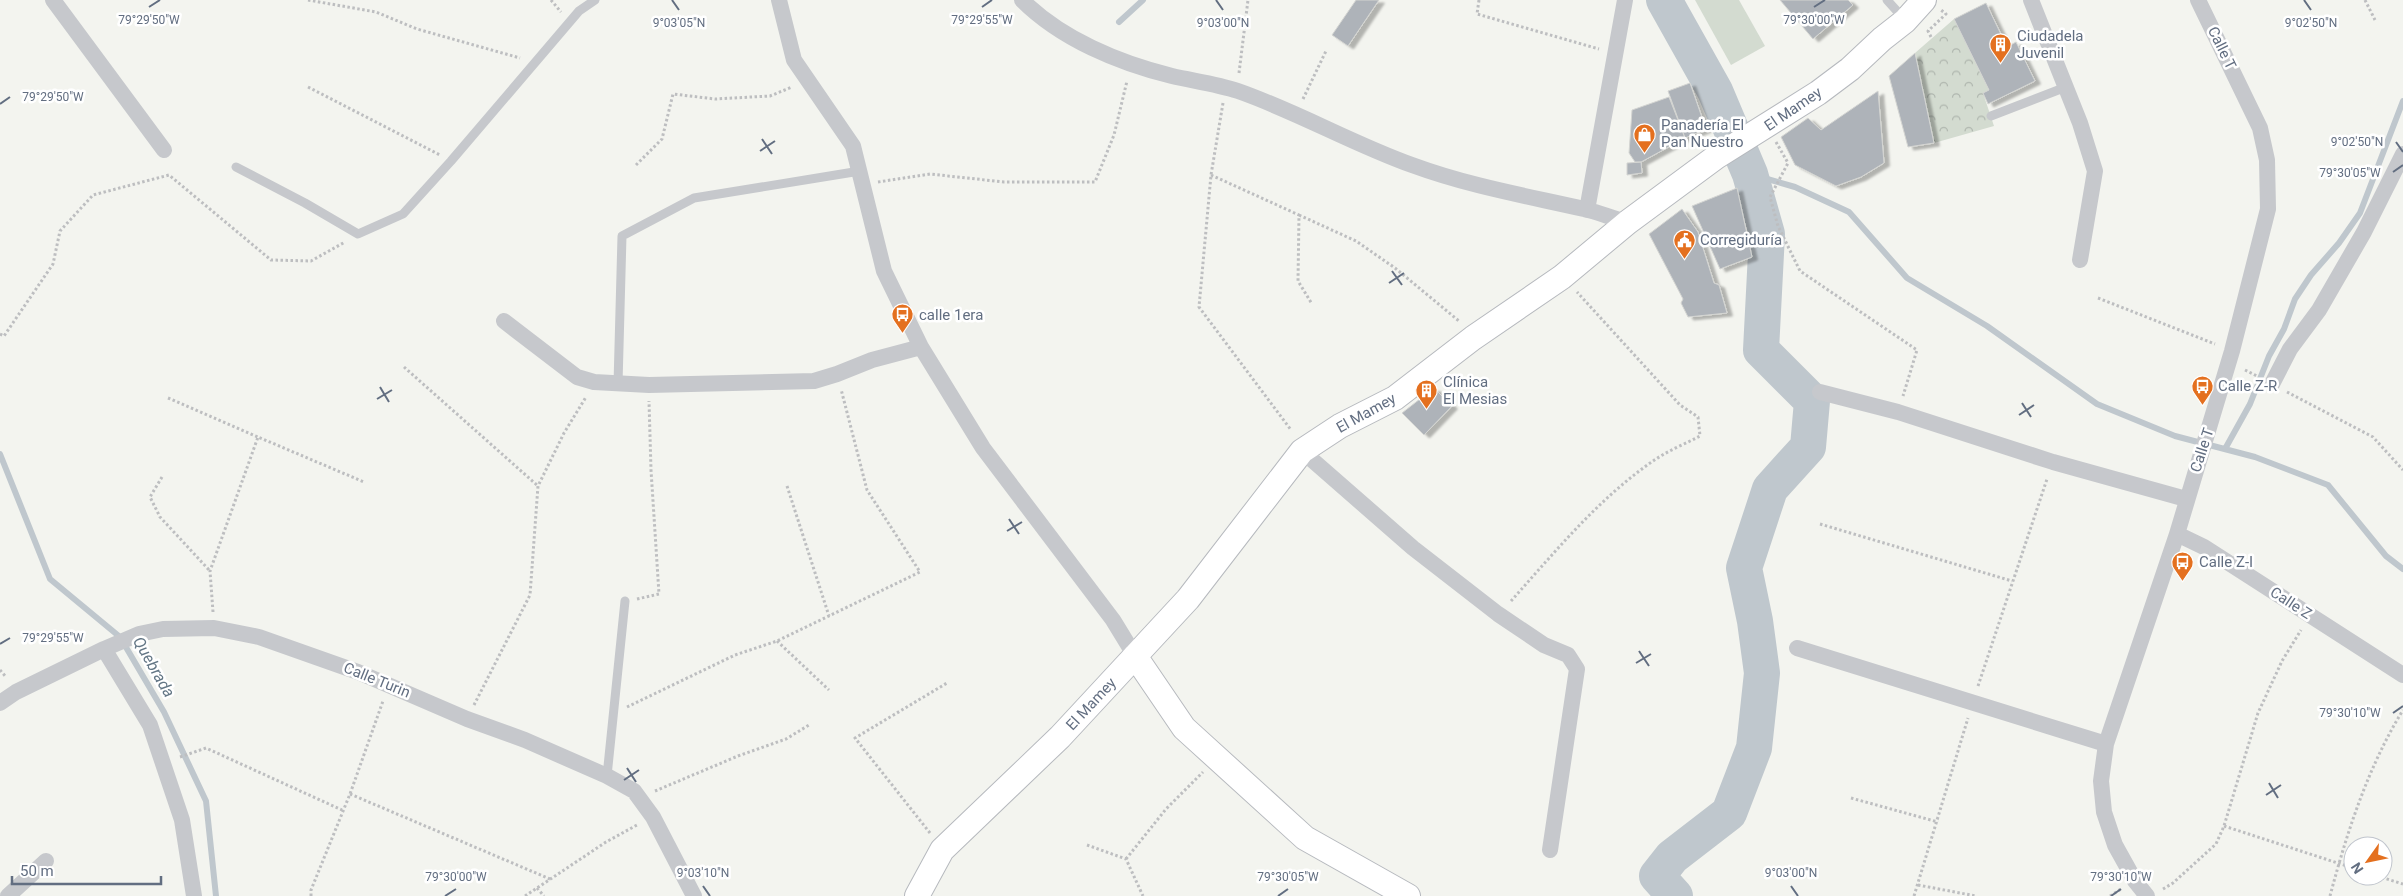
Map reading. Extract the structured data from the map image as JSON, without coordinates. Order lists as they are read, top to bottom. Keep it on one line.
{"streets":{"street":["Calle T","El Mamey","Calle Z","Calle Turin"]},"crossings":[["Calle T","Calle Z"]],"water":["Quebrada"],"places":{"building":["Ciudadela Juvenil","Clínica El Mesias"],"shop":["Panadería El Pan Nuestro"],"public building":["Corregiduría"],"bus stop":["calle 1era","Calle Z-R","Calle Z-I"]},"scale_bar":"50 m","north":"bottom left","coordinates":["79°29'50\"W","79°29'55\"W","79°30'00\"W","9°02'50\"N","9°03'05\"N","9°03'00\"N","79°30'05\"W","79°30'10\"W","9°03'10\"N"]}
